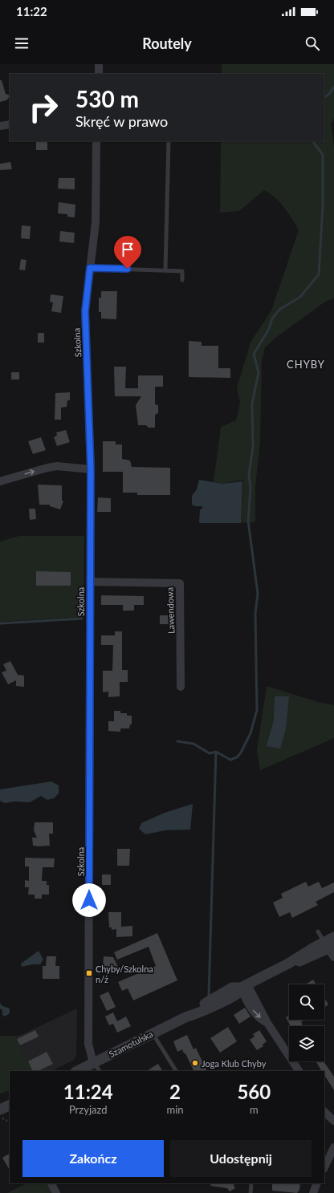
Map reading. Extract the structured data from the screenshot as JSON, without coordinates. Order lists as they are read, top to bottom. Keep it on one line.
{"streets":{"street":["Szkolna","Lawendowa","Szamotulska"]},"crossings":[["Szkolna","Lawendowa"],["Szkolna","Szamotulska"]],"districts":["CHYBY"],"places":{"transit":["Chyby/Szkolna n/ż"],"other":["Joga Klub Chyby"]},"page":{"status":"11:22","header":"Routely","turn":["530 m","Skręć w prawo"],"eta":["11:24","Przyjazd","2","min","560","m"],"buttons":["Zakończ","Udostępnij"]}}
